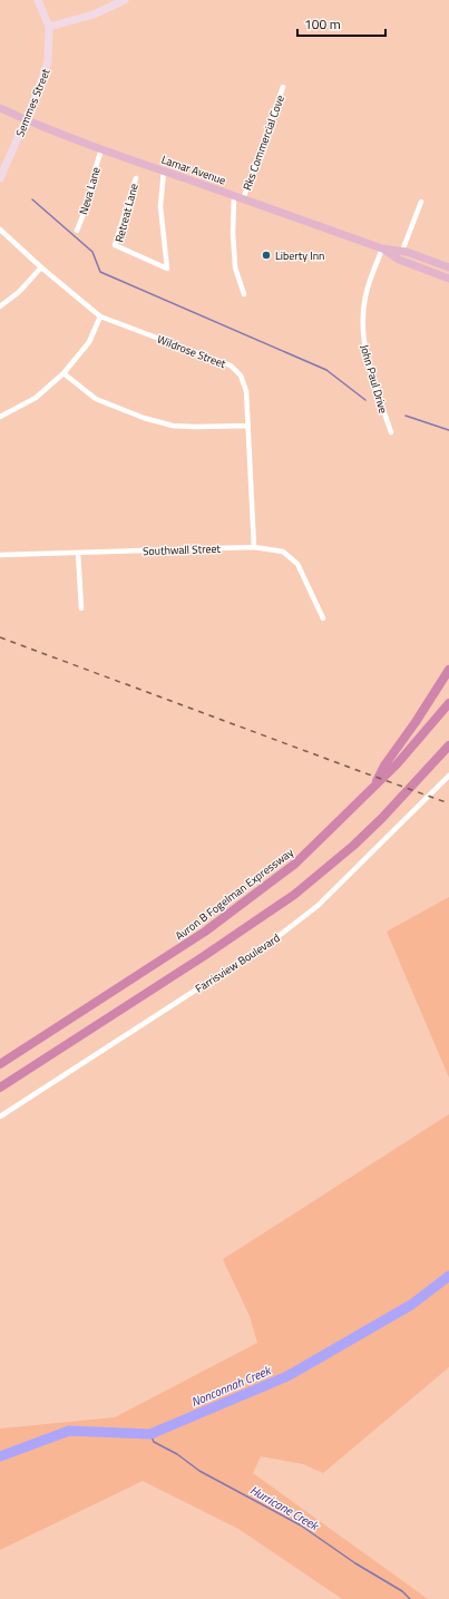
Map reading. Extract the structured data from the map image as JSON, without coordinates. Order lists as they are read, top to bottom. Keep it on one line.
{"streets":{"highway":["Avron B Fogelman Expressway"],"main road":["Semmes Street","Lamar Avenue"],"street":["Rks Commercial Cove","Neva Lane","Retreat Lane","Wildrose Street","John Paul Drive","Southwall Street","Farrisview Boulevard"]},"crossings":[["Semmes Street","Lamar Avenue"],["Rks Commercial Cove","Lamar Avenue"],["Lamar Avenue","Neva Lane"],["Lamar Avenue","Retreat Lane"],["Lamar Avenue","John Paul Drive"],["Wildrose Street","Southwall Street"]],"water":["Nonconnah Creek","Hurricane Creek"],"places":["Liberty Inn"],"scale_bar":"100 m"}
